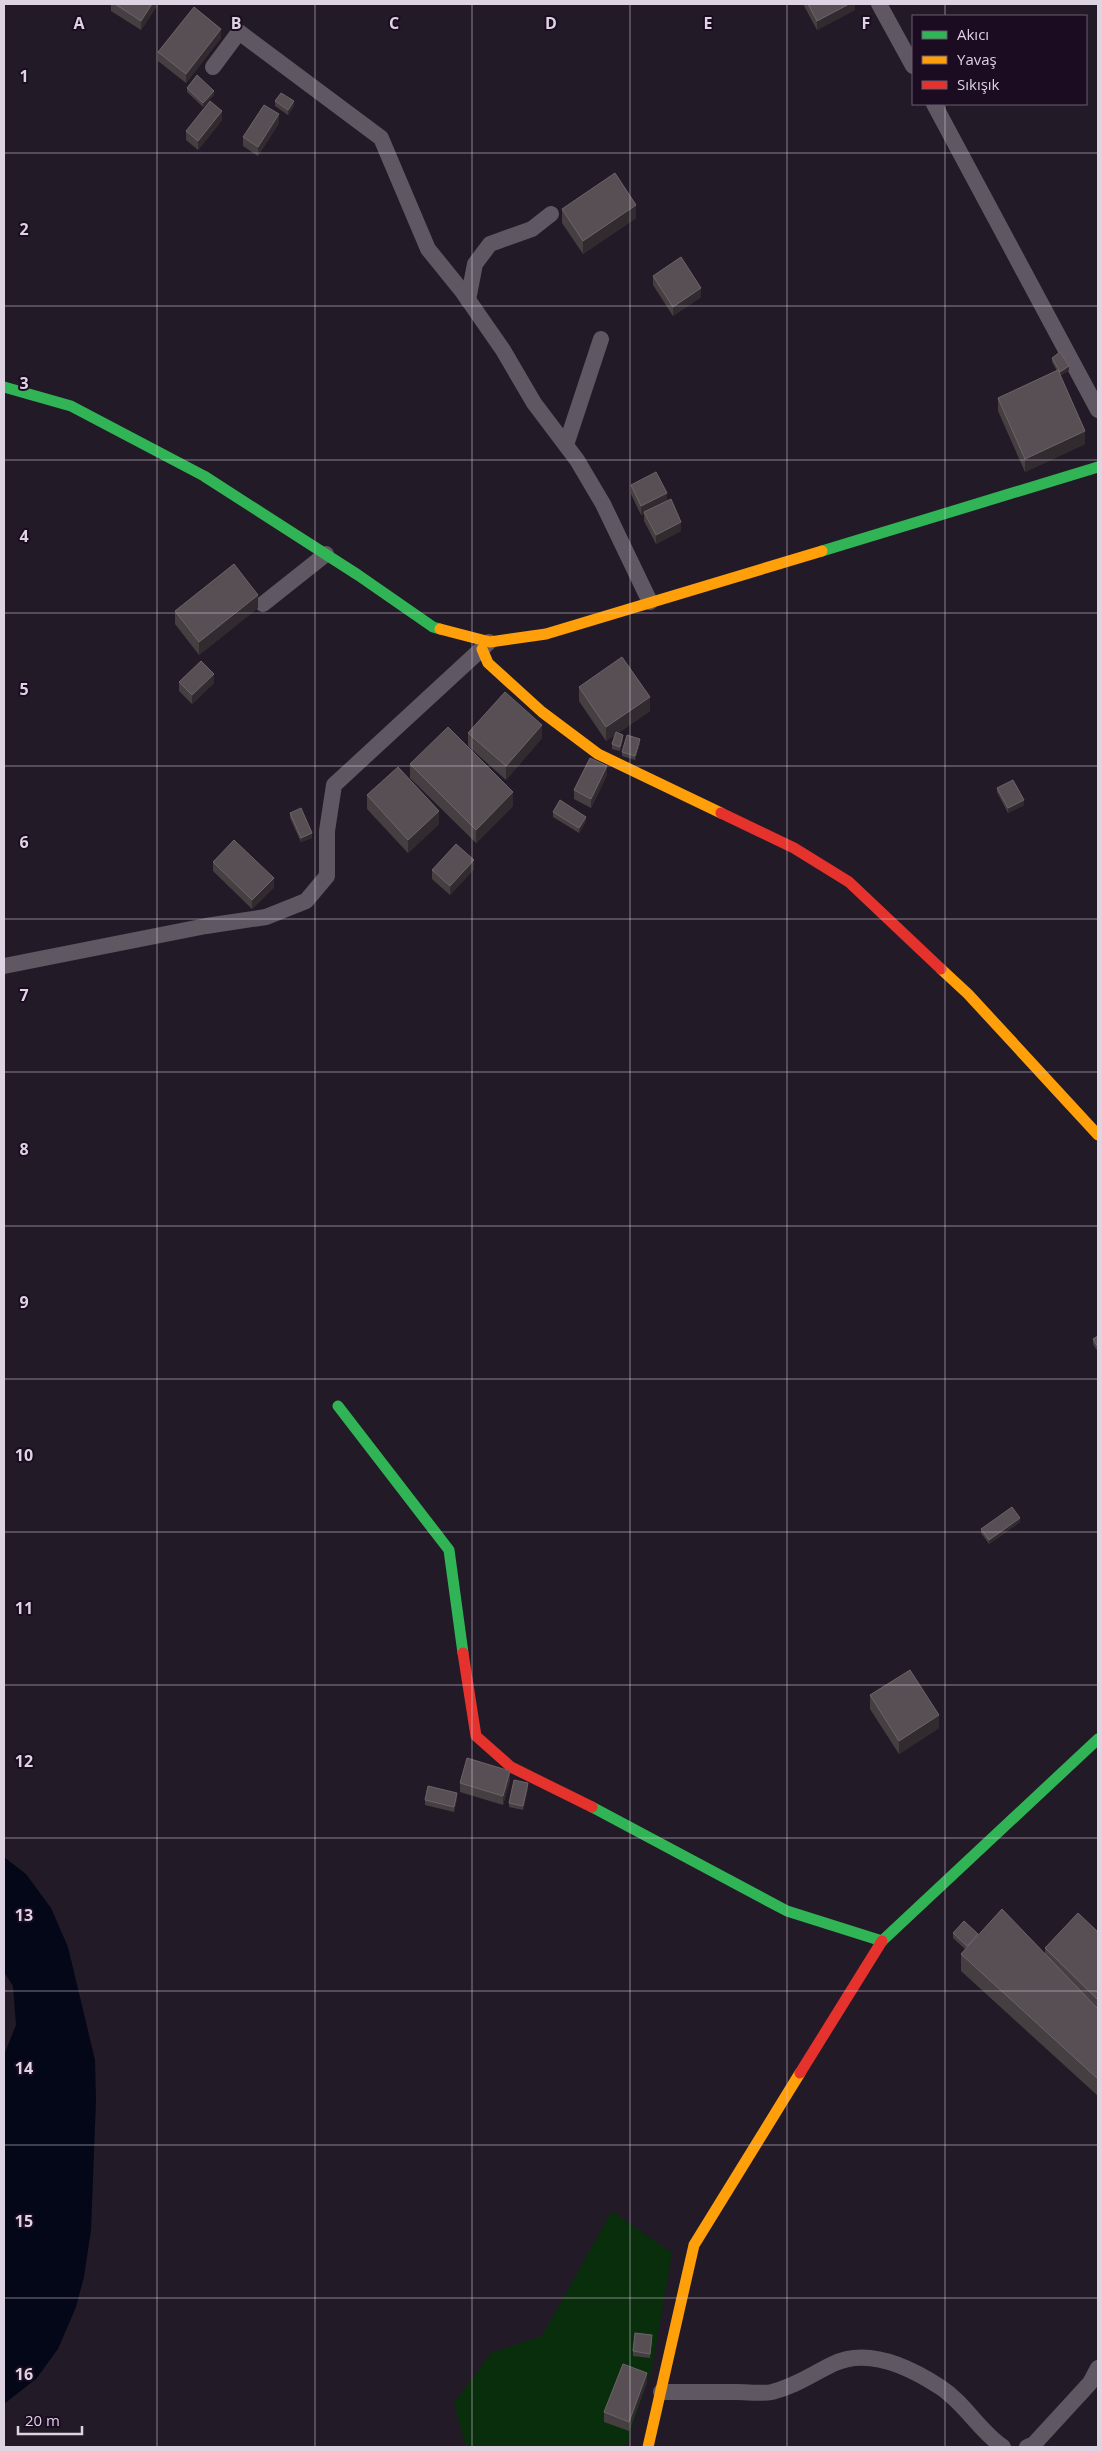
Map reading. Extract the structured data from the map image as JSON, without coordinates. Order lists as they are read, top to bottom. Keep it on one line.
{"legend":["Akıcı","Yavaş","Sıkışık"],"scale_bar":"20 m","grid":{"columns":["A","B","C","D","E","F"],"rows":["1","2","3","4","5","6","7","8","9","10","11","12","13","14","15","16"]}}
